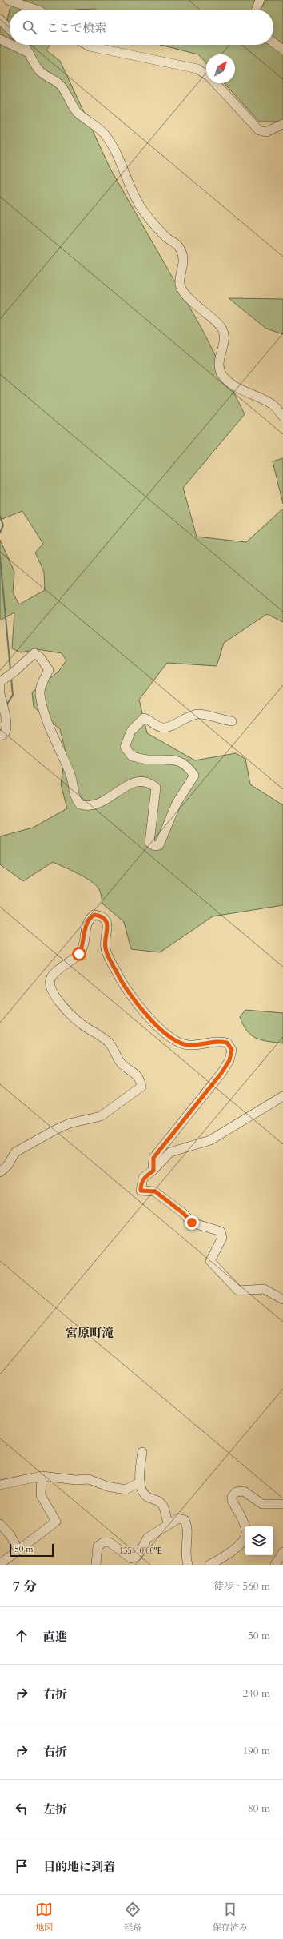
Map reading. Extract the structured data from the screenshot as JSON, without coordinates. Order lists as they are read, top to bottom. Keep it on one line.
{"districts":["宮原町滝"],"scale_bar":"50 m","north":"top right","page":{"search":"ここで検索","scale":"50 m","heading":["7 分","徒歩 · 560 m"],"list":[["直進","50 m"],["右折","240 m"],["右折","190 m"],["左折","80 m"],"目的地に到着"],"nav":["地図","経路","保存済み"]},"coordinates":["135°10'00\"E"]}
